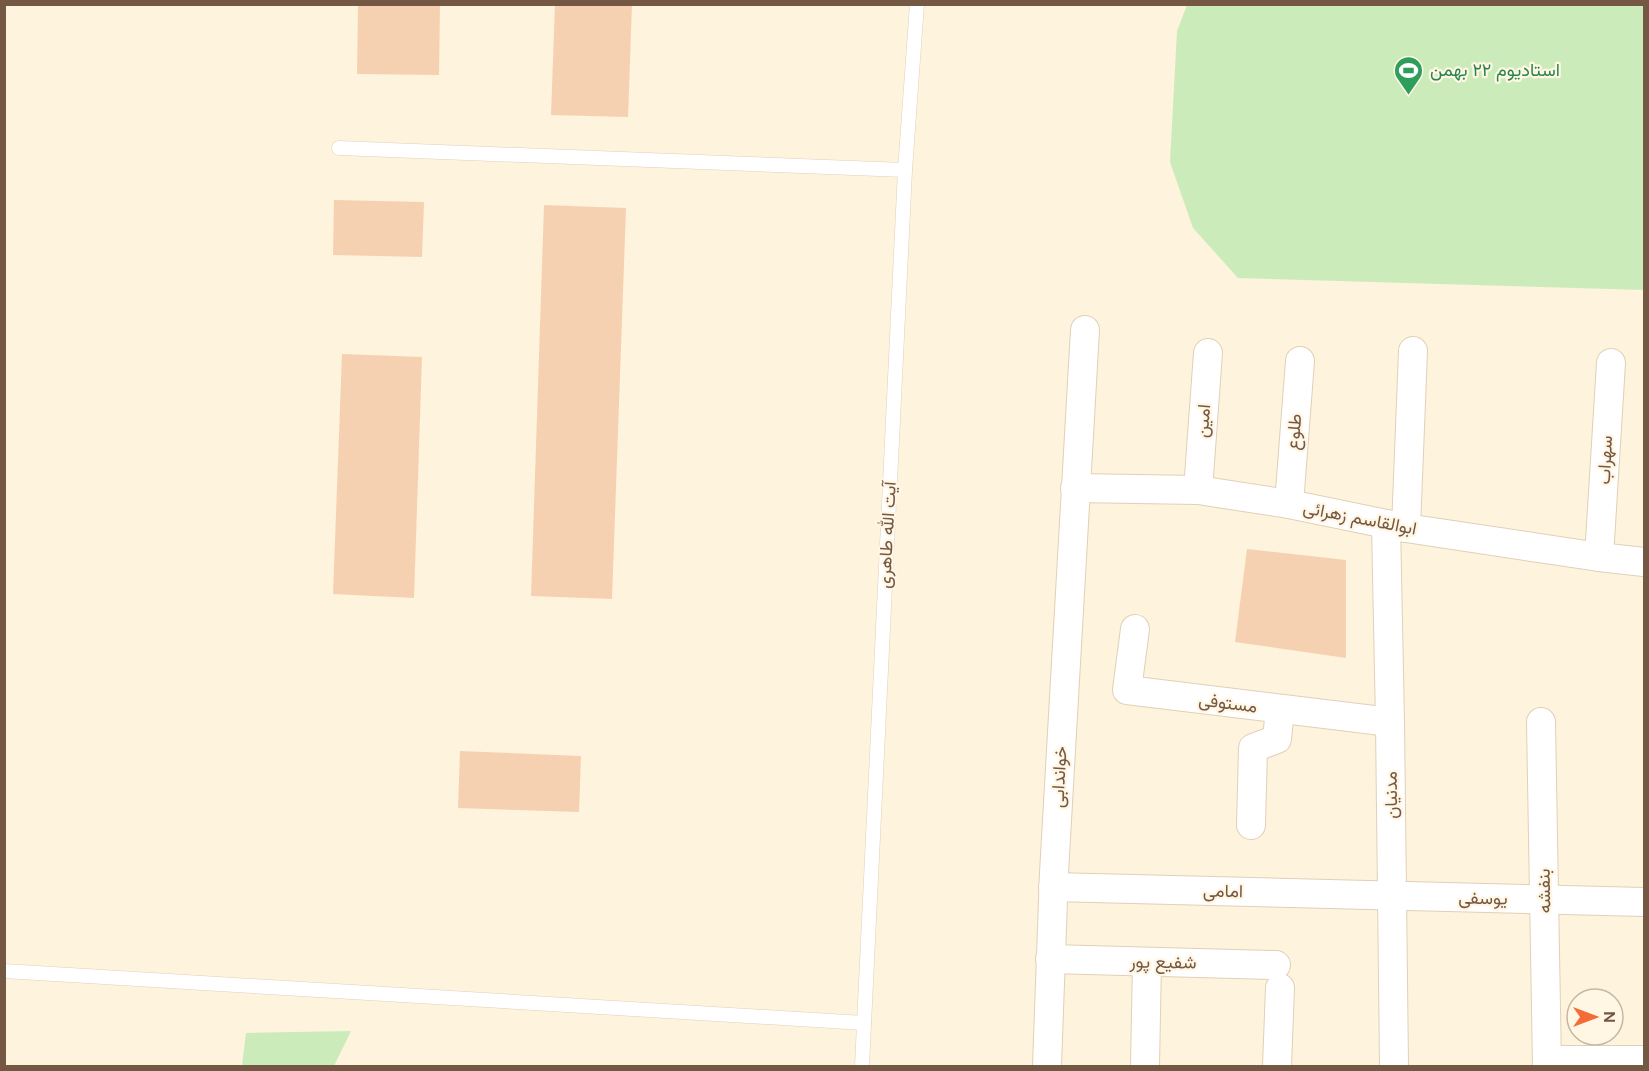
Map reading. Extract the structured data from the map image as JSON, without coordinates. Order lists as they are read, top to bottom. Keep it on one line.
{"streets":{"street":["امین","طلوع","سهراب","ابوالقاسم زهرائی","مستوفی","خواندابی","مدنیان","امامی","بنفشه","یوسفی","شفیع پور"],"lane":["آیت الله طاهری"]},"crossings":[["امین","ابوالقاسم زهرائی"],["طلوع","ابوالقاسم زهرائی"],["سهراب","ابوالقاسم زهرائی"],["ابوالقاسم زهرائی","خواندابی"],["ابوالقاسم زهرائی","مدنیان"],["مستوفی","مدنیان"],["خواندابی","امامی"],["خواندابی","شفیع پور"],["مدنیان","امامی"],["مدنیان","یوسفی"],["امامی","یوسفی"],["بنفشه","یوسفی"]],"places":{"sports":["استادیوم ۲۲ بهمن"]},"north":"right"}
